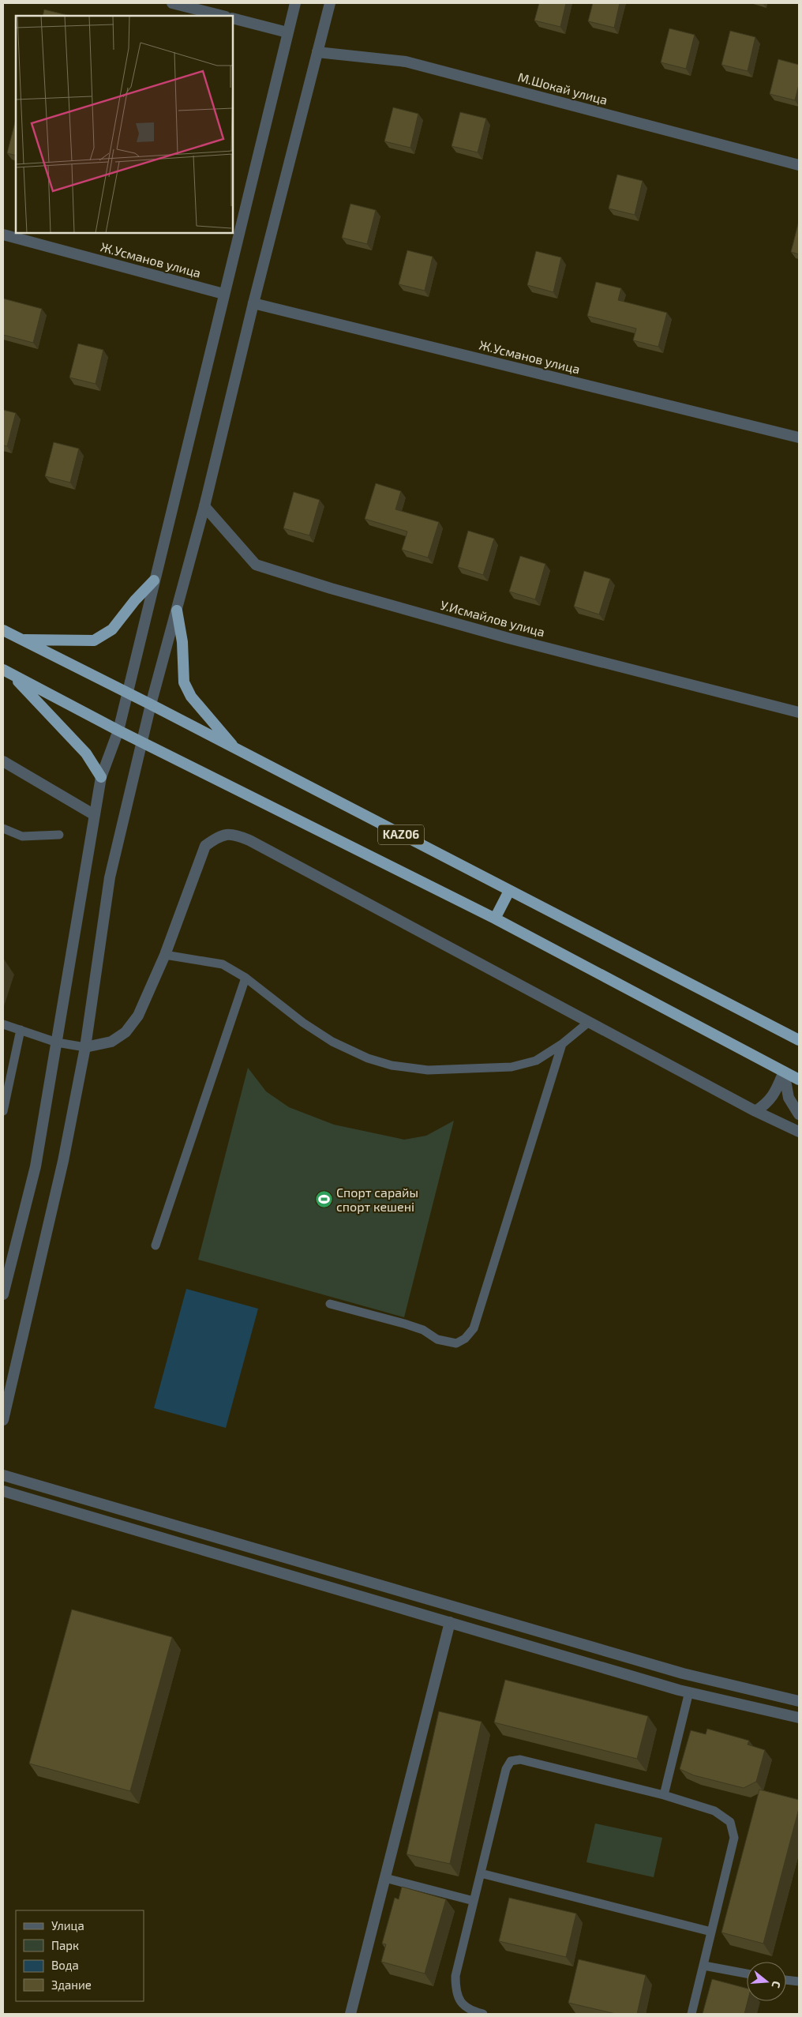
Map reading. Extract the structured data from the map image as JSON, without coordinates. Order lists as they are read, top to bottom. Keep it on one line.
{"streets":{"highway":["KАZ06"],"street":["М.Шокай улица","Ж.Усманов улица","У.Исмайлов улица"]},"places":{"sports":["Спорт сарайы спорт кешені"]},"legend":["Улица","Парк","Вода","Здание"],"north":"right"}
